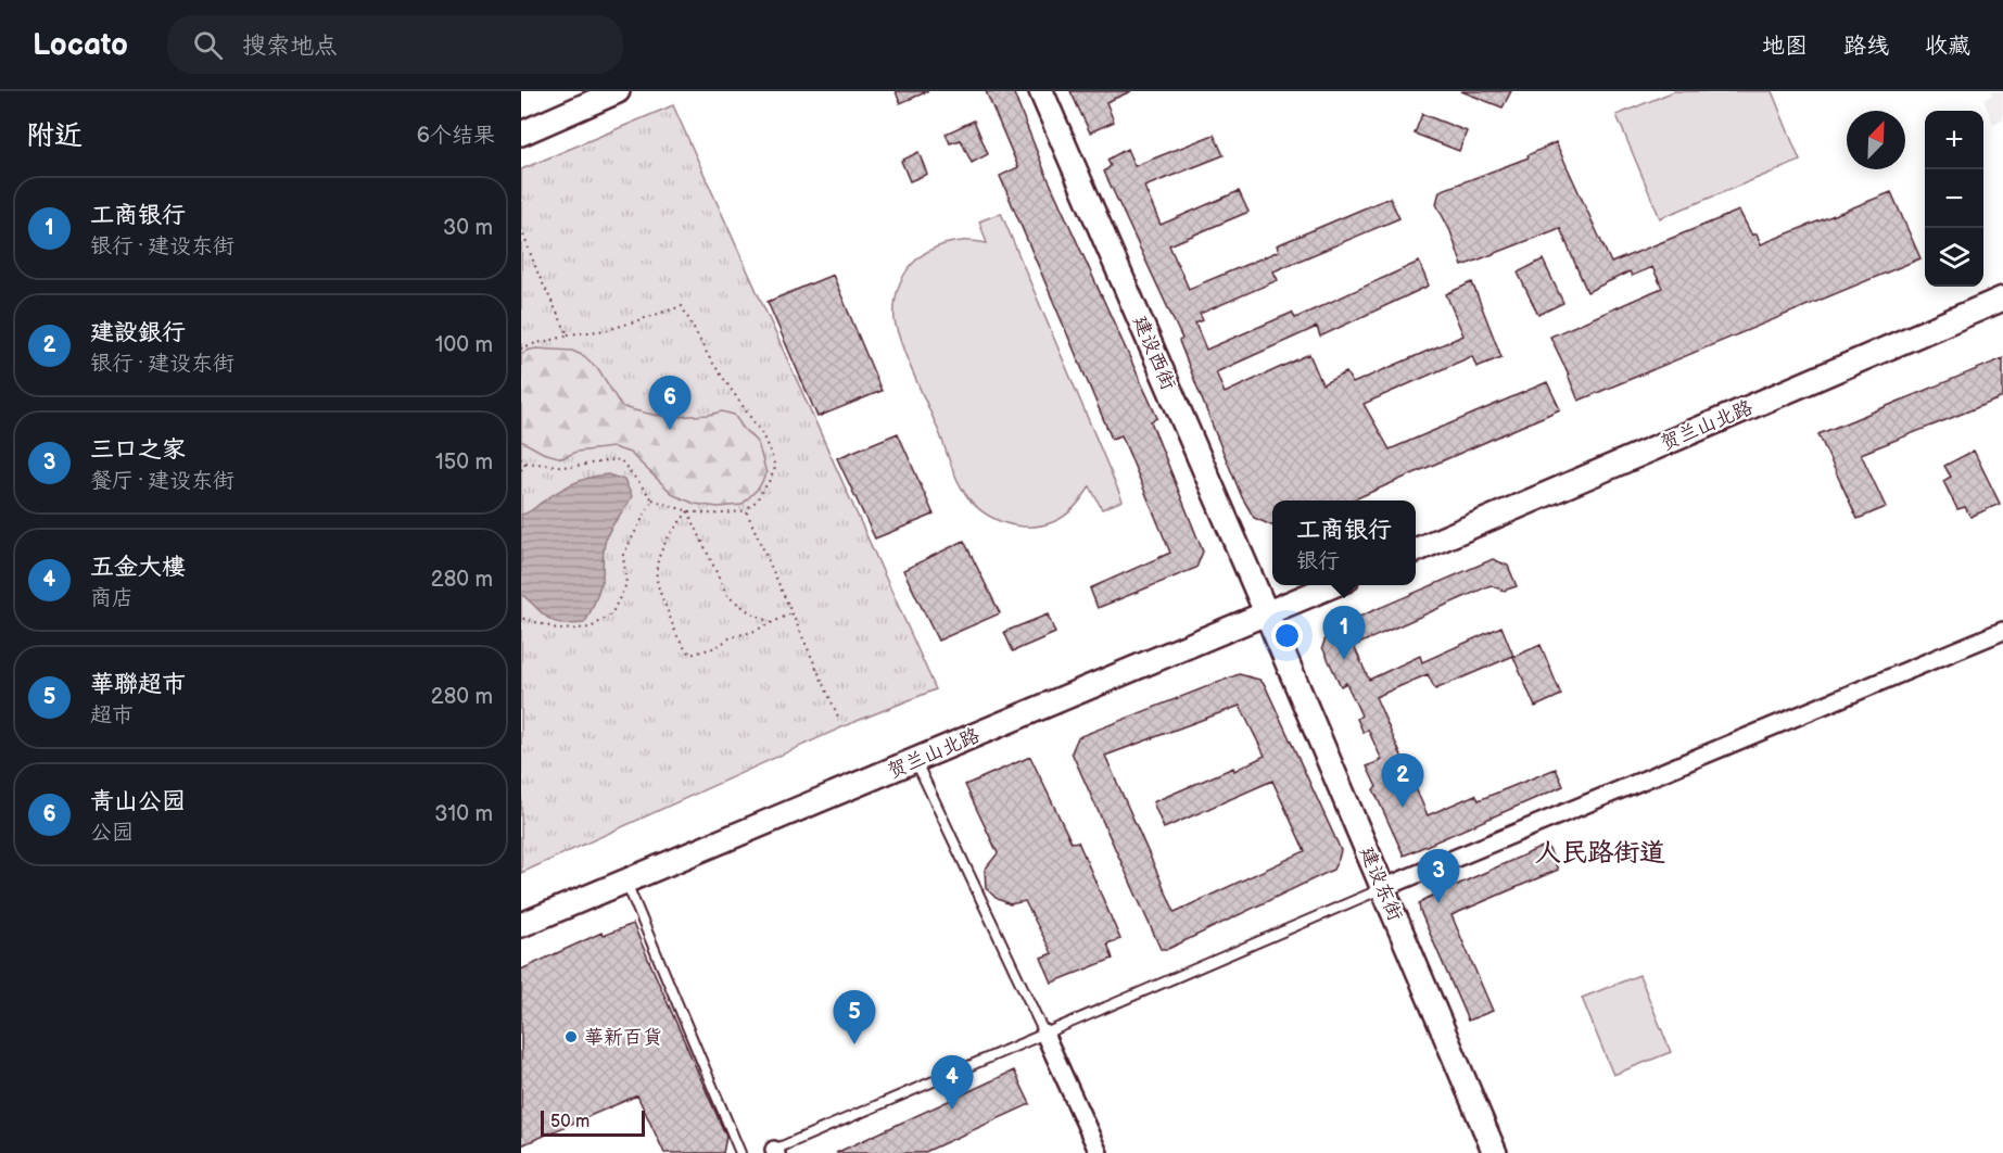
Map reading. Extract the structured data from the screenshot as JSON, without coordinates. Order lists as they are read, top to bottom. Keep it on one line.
{"streets":{"main road":["建设西街","贺兰山北路","建设东街"]},"crossings":[["建设西街","贺兰山北路"],["建设西街","建设东街"],["贺兰山北路","建设东街"]],"districts":["人民路街道"],"places":["華新百貨"],"scale_bar":"50 m","north":"top right","page":{"header":"Locato","search":"搜索地点","nav":["地图","路线","收藏"],"heading":["附近","6个结果"],"map_buttons":["+","−"],"list":[{"mark":"1","name":"工商银行","note":"银行 · 建设东街","value":"30 m"},{"mark":"2","name":"建設銀行","note":"银行 · 建设东街","value":"100 m"},{"mark":"3","name":"三口之家","note":"餐厅 · 建设东街","value":"150 m"},{"mark":"4","name":"五金大樓","note":"商店","value":"280 m"},{"mark":"5","name":"華聯超市","note":"超市","value":"280 m"},{"mark":"6","name":"青山公园","note":"公园","value":"310 m"}],"pins":["6","1","2","3","5","4"],"popup":["工商银行","银行"],"scale":"50 m"}}
